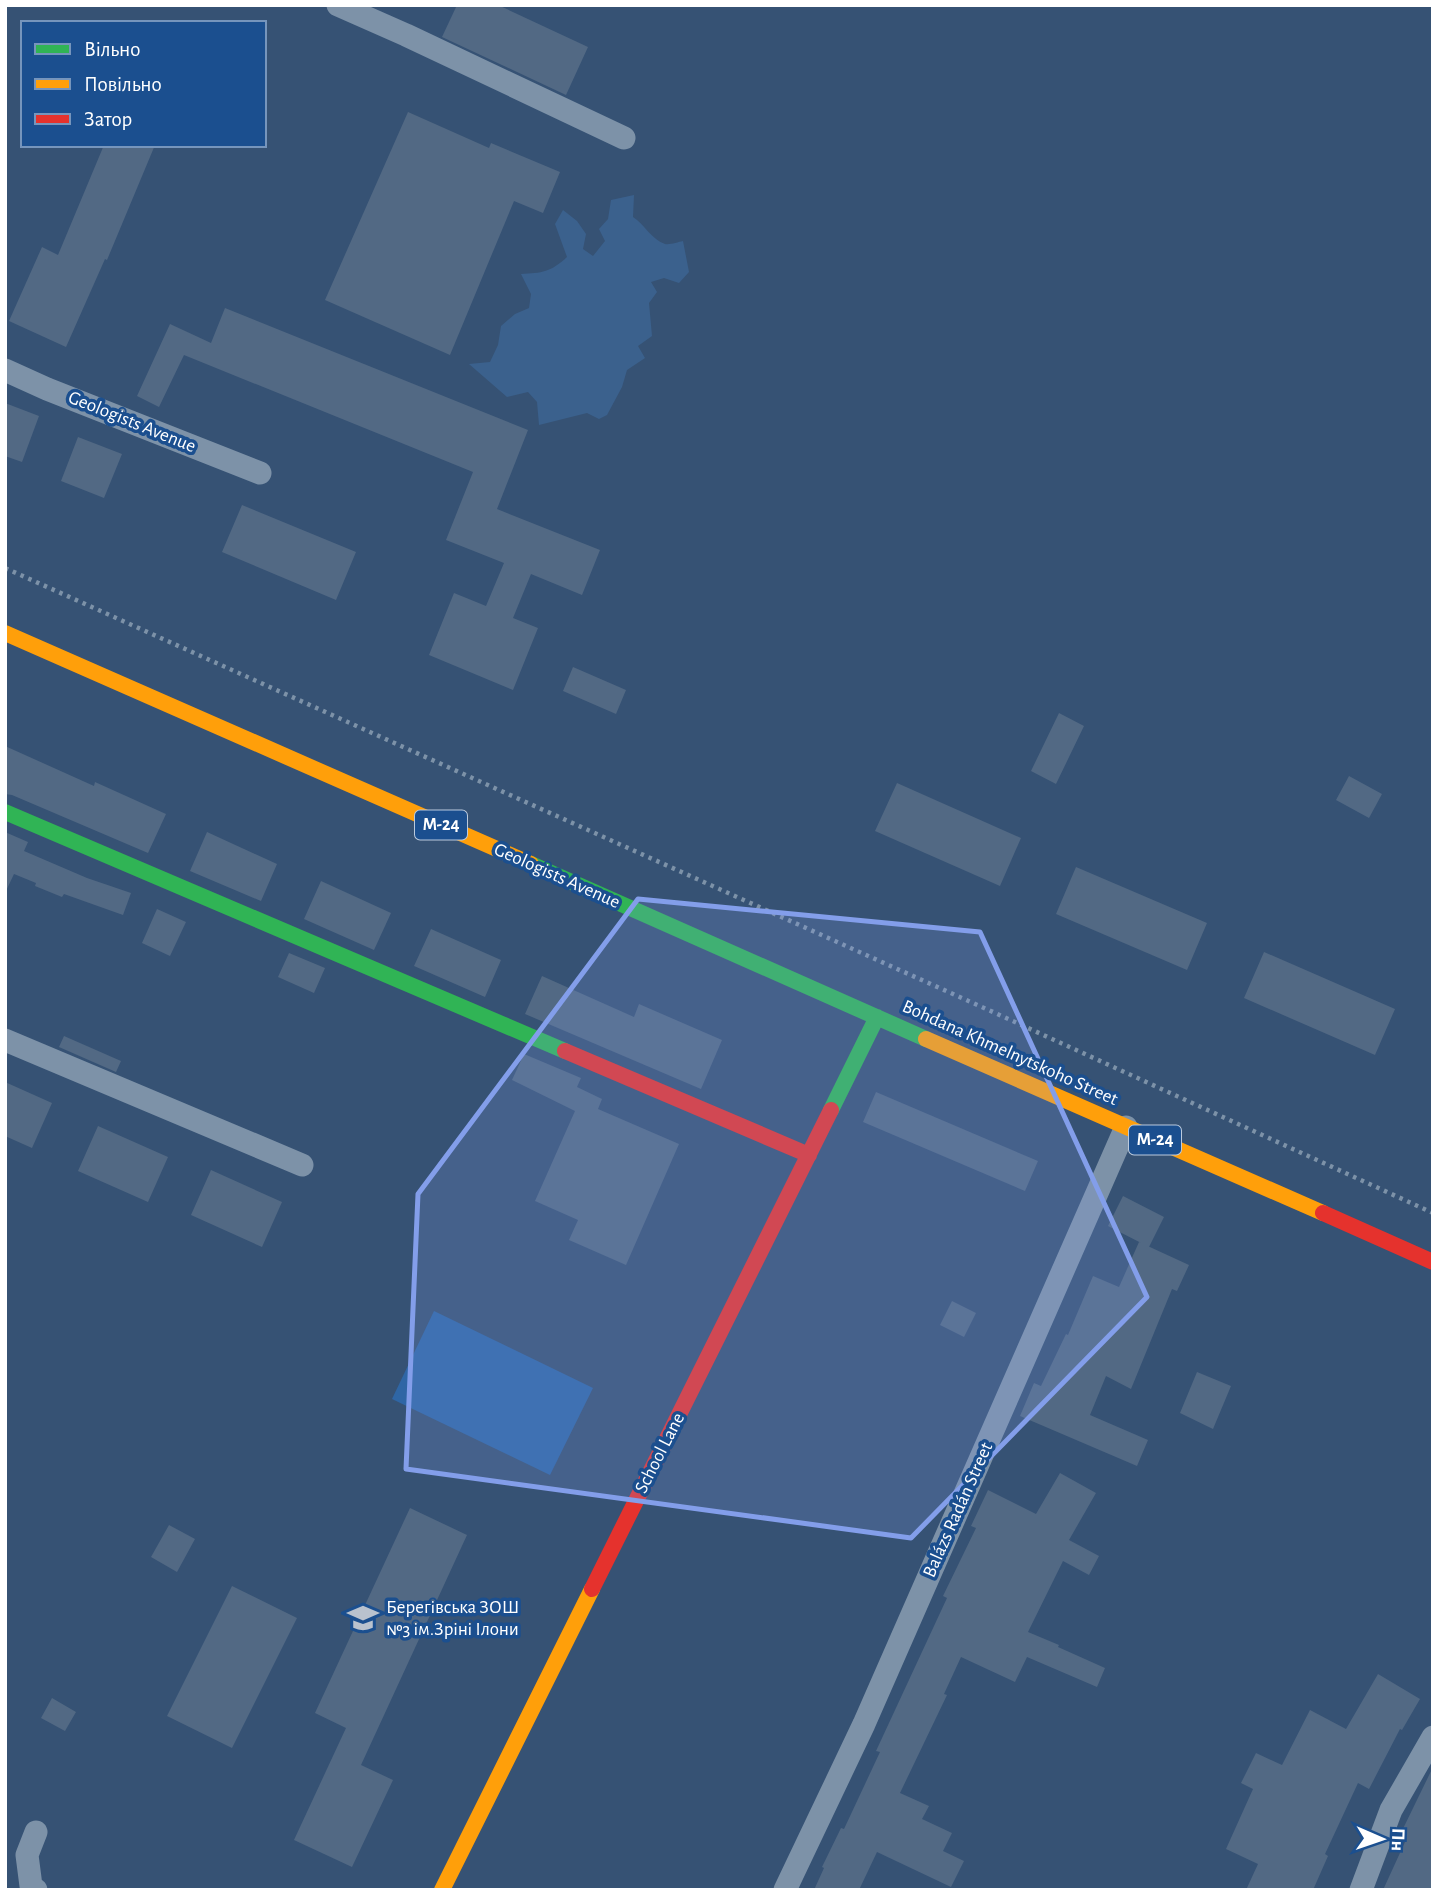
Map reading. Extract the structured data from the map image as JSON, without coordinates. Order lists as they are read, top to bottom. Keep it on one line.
{"streets":{"main road":["Geologists Avenue","М-24","Bohdana Khmelnytskoho Street","School Lane"],"street":["Balázs Radán Street"]},"crossings":[["Geologists Avenue","Bohdana Khmelnytskoho Street"],["Geologists Avenue","School Lane"],["Bohdana Khmelnytskoho Street","School Lane"],["Bohdana Khmelnytskoho Street","Balázs Radán Street"]],"places":{"school or university":["Берегівська ЗОШ №3 ім.Зріні Ілони"]},"legend":["Вільно","Повільно","Затор"],"north":"right"}
